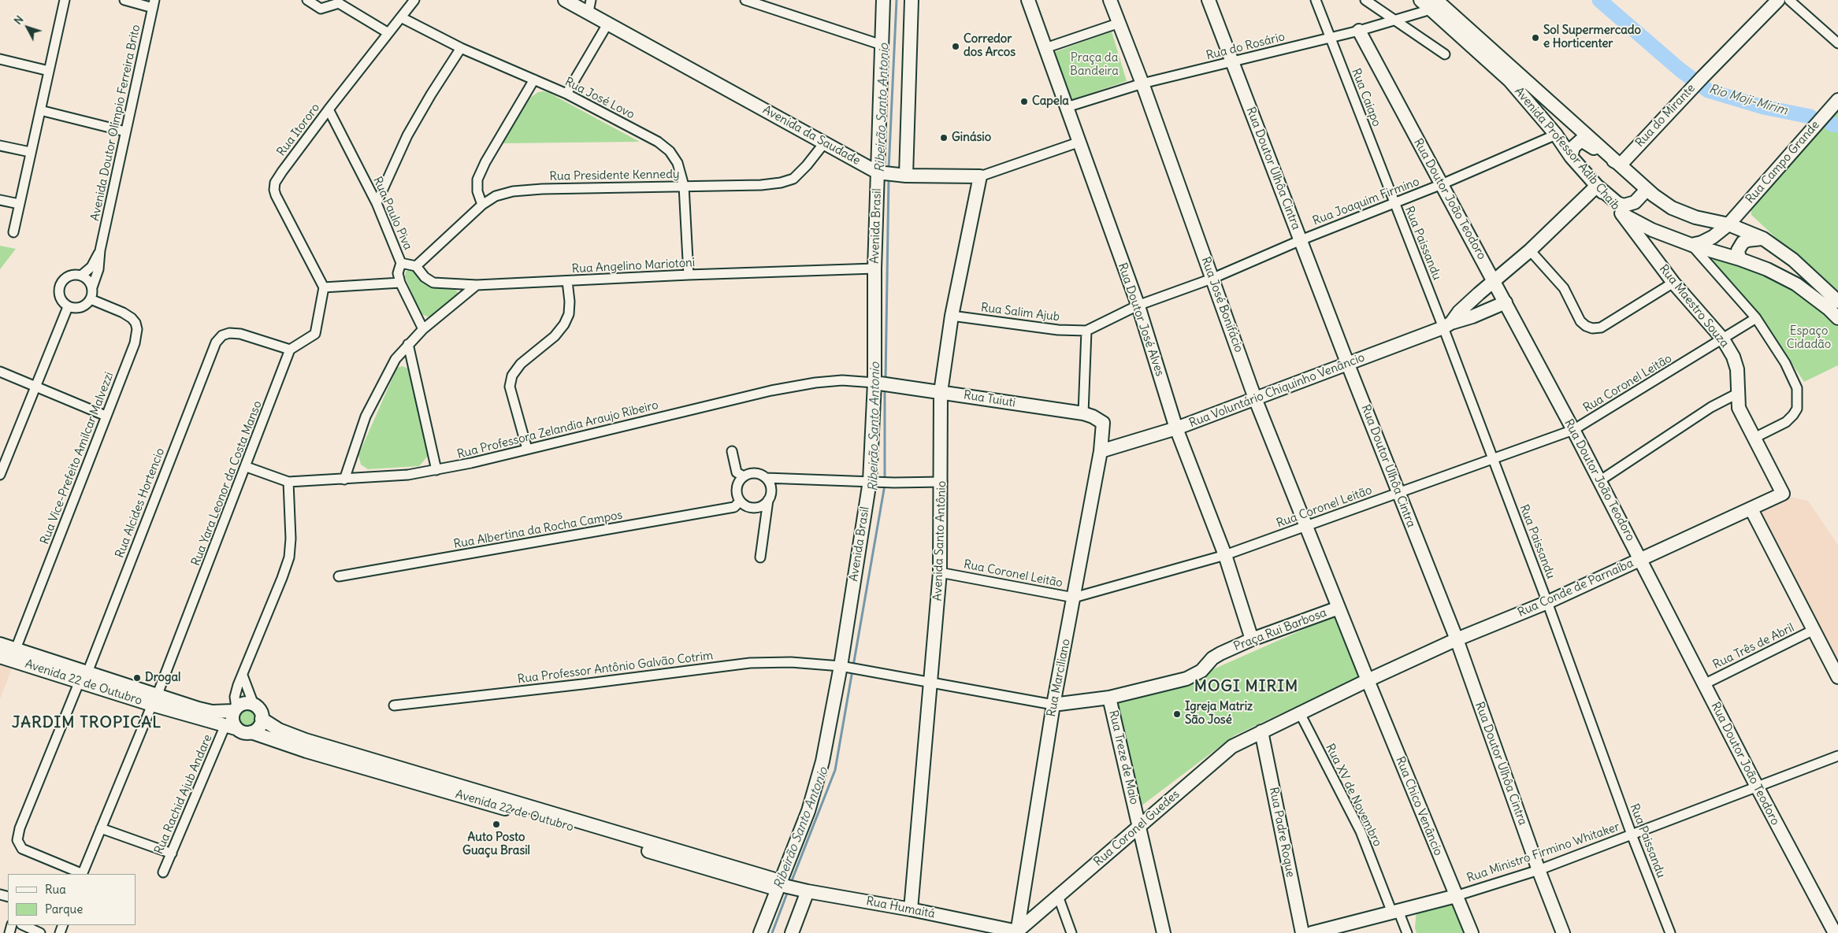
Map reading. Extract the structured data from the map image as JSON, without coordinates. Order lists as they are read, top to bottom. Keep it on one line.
{"streets":{"street":["Rua do Rosário","Rua Caiapo","Rua José Lovo","Rua do Mirante","Avenida Doutor Olímpio Ferreira Brito","Rua Itororo","Avenida da Saudade","Avenida Professor Adib Chaib","Rua Campo Grande","Rua Doutor Ulhôa Cintra","Rua Presidente Kennedy","Rua Doutor João Teodoro","Rua Joaquim Firmino","Rua Paulo Piva","Avenida Brasil","Rua Paissandu","Rua Angelino Mariotoni","Rua José Bonifácio","Rua Maestro Souza","Rua Salim Ajub","Rua Doutor José Alves","Rua Coronel Leitão","Rua Voluntário Chiquinho Venâncio","Rua Tuiuti","Rua Professora Zelandia Araujo Ribeiro","Rua Vice-Prefeito Amilcar Malvezzi","Rua Yara Leonor da Costa Manso","Rua Alcides Hortencio","Rua Albertina da Rocha Campos","Avenida Santo Antônio","Rua Conde de Parnaíba","Praça Rui Barbosa","Rua Três de Abril","Rua Professor Antônio Galvão Cotrim","Rua Marciliano","Avenida 22 de Outubro","Rua Treze de Maio","Rua Rachid Ajub Andare","Rua XV de Novembro","Rua Chico Venâncio","Rua Coronel Guedes","Rua Padre Roque","Rua Ministro Firmino Whitaker","Rua Humaitá"]},"crossings":[["Rua do Rosário","Rua Caiapo"],["Rua do Rosário","Avenida Professor Adib Chaib"],["Rua do Rosário","Rua Doutor Ulhôa Cintra"],["Rua do Rosário","Rua Doutor João Teodoro"],["Rua do Rosário","Rua José Bonifácio"],["Rua do Rosário","Rua Doutor José Alves"],["Rua Caiapo","Rua Joaquim Firmino"],["Rua Caiapo","Rua Paissandu"],["Rua José Lovo","Rua Itororo"],["Rua José Lovo","Rua Presidente Kennedy"],["Rua José Lovo","Rua Angelino Mariotoni"],["Rua do Mirante","Avenida Professor Adib Chaib"],["Avenida Doutor Olímpio Ferreira Brito","Rua Vice-Prefeito Amilcar Malvezzi"],["Rua Itororo","Rua Paulo Piva"],["Avenida da Saudade","Rua Presidente Kennedy"],["Avenida da Saudade","Avenida Brasil"],["Avenida da Saudade","Rua Doutor José Alves"],["Avenida da Saudade","Avenida Santo Antônio"],["Avenida Professor Adib Chaib","Rua Campo Grande"],["Avenida Professor Adib Chaib","Rua Joaquim Firmino"],["Avenida Professor Adib Chaib","Rua Maestro Souza"],["Avenida Professor Adib Chaib","Rua Voluntário Chiquinho Venâncio"],["Rua Doutor Ulhôa Cintra","Rua Joaquim Firmino"],["Rua Doutor Ulhôa Cintra","Rua Coronel Leitão"],["Rua Doutor Ulhôa Cintra","Rua Voluntário Chiquinho Venâncio"],["Rua Doutor Ulhôa Cintra","Rua Conde de Parnaíba"],["Rua Doutor Ulhôa Cintra","Rua Ministro Firmino Whitaker"],["Rua Presidente Kennedy","Rua Angelino Mariotoni"],["Rua Doutor João Teodoro","Rua Joaquim Firmino"],["Rua Doutor João Teodoro","Rua Coronel Leitão"],["Rua Doutor João Teodoro","Rua Voluntário Chiquinho Venâncio"],["Rua Doutor João Teodoro","Rua Conde de Parnaíba"],["Rua Doutor João Teodoro","Rua Três de Abril"],["Rua Doutor João Teodoro","Rua Ministro Firmino Whitaker"],["Rua Joaquim Firmino","Rua Paissandu"],["Rua Joaquim Firmino","Rua José Bonifácio"],["Rua Joaquim Firmino","Rua Salim Ajub"],["Rua Joaquim Firmino","Rua Doutor José Alves"],["Avenida Brasil","Rua Angelino Mariotoni"],["Avenida Brasil","Rua Tuiuti"],["Avenida Brasil","Rua Professora Zelandia Araujo Ribeiro"],["Avenida Brasil","Rua Professor Antônio Galvão Cotrim"],["Avenida Brasil","Avenida 22 de Outubro"],["Avenida Brasil","Rua Humaitá"],["Rua Paissandu","Rua Coronel Leitão"],["Rua Paissandu","Rua Voluntário Chiquinho Venâncio"],["Rua Paissandu","Rua Conde de Parnaíba"],["Rua Paissandu","Rua Ministro Firmino Whitaker"],["Rua José Bonifácio","Rua Coronel Leitão"],["Rua José Bonifácio","Rua Voluntário Chiquinho Venâncio"],["Rua José Bonifácio","Praça Rui Barbosa"],["Rua Maestro Souza","Rua Coronel Leitão"],["Rua Maestro Souza","Rua Conde de Parnaíba"],["Rua Salim Ajub","Avenida Santo Antônio"],["Rua Doutor José Alves","Rua Coronel Leitão"],["Rua Doutor José Alves","Rua Voluntário Chiquinho Venâncio"],["Rua Doutor José Alves","Praça Rui Barbosa"],["Rua Coronel Leitão","Avenida Santo Antônio"],["Rua Coronel Leitão","Rua Marciliano"],["Rua Voluntário Chiquinho Venâncio","Rua Marciliano"],["Rua Tuiuti","Rua Professora Zelandia Araujo Ribeiro"],["Rua Tuiuti","Avenida Santo Antônio"],["Rua Tuiuti","Rua Marciliano"],["Rua Professora Zelandia Araujo Ribeiro","Rua Yara Leonor da Costa Manso"],["Rua Vice-Prefeito Amilcar Malvezzi","Avenida 22 de Outubro"],["Rua Yara Leonor da Costa Manso","Rua Alcides Hortencio"],["Rua Yara Leonor da Costa Manso","Avenida 22 de Outubro"],["Rua Alcides Hortencio","Avenida 22 de Outubro"],["Avenida Santo Antônio","Rua Professor Antônio Galvão Cotrim"],["Avenida Santo Antônio","Rua Humaitá"],["Rua Conde de Parnaíba","Praça Rui Barbosa"],["Rua Conde de Parnaíba","Rua Chico Venâncio"],["Praça Rui Barbosa","Rua Professor Antônio Galvão Cotrim"],["Praça Rui Barbosa","Rua Marciliano"],["Praça Rui Barbosa","Rua Treze de Maio"],["Praça Rui Barbosa","Rua Chico Venâncio"],["Rua Professor Antônio Galvão Cotrim","Rua Marciliano"],["Rua Marciliano","Rua Coronel Guedes"],["Rua Marciliano","Rua Humaitá"],["Avenida 22 de Outubro","Rua Rachid Ajub Andare"],["Avenida 22 de Outubro","Rua Humaitá"],["Rua Treze de Maio","Rua Coronel Guedes"],["Rua Chico Venâncio","Rua Ministro Firmino Whitaker"],["Rua Coronel Guedes","Rua Padre Roque"],["Rua Coronel Guedes","Rua Humaitá"]],"districts":["MOGI MIRIM","JARDIM TROPICAL"],"water":["Rio Moji-Mirim","Ribeirão Santo Antonio"],"parks":["Praça da Bandeira","Espaço Cidadão"],"places":["Sol Supermercado e Horticenter","Corredor dos Arcos","Capela","Ginásio","Drogal","Igreja Matriz São José","Auto Posto Guaçu Brasil"],"legend":["Rua","Parque"],"north":"top left"}
